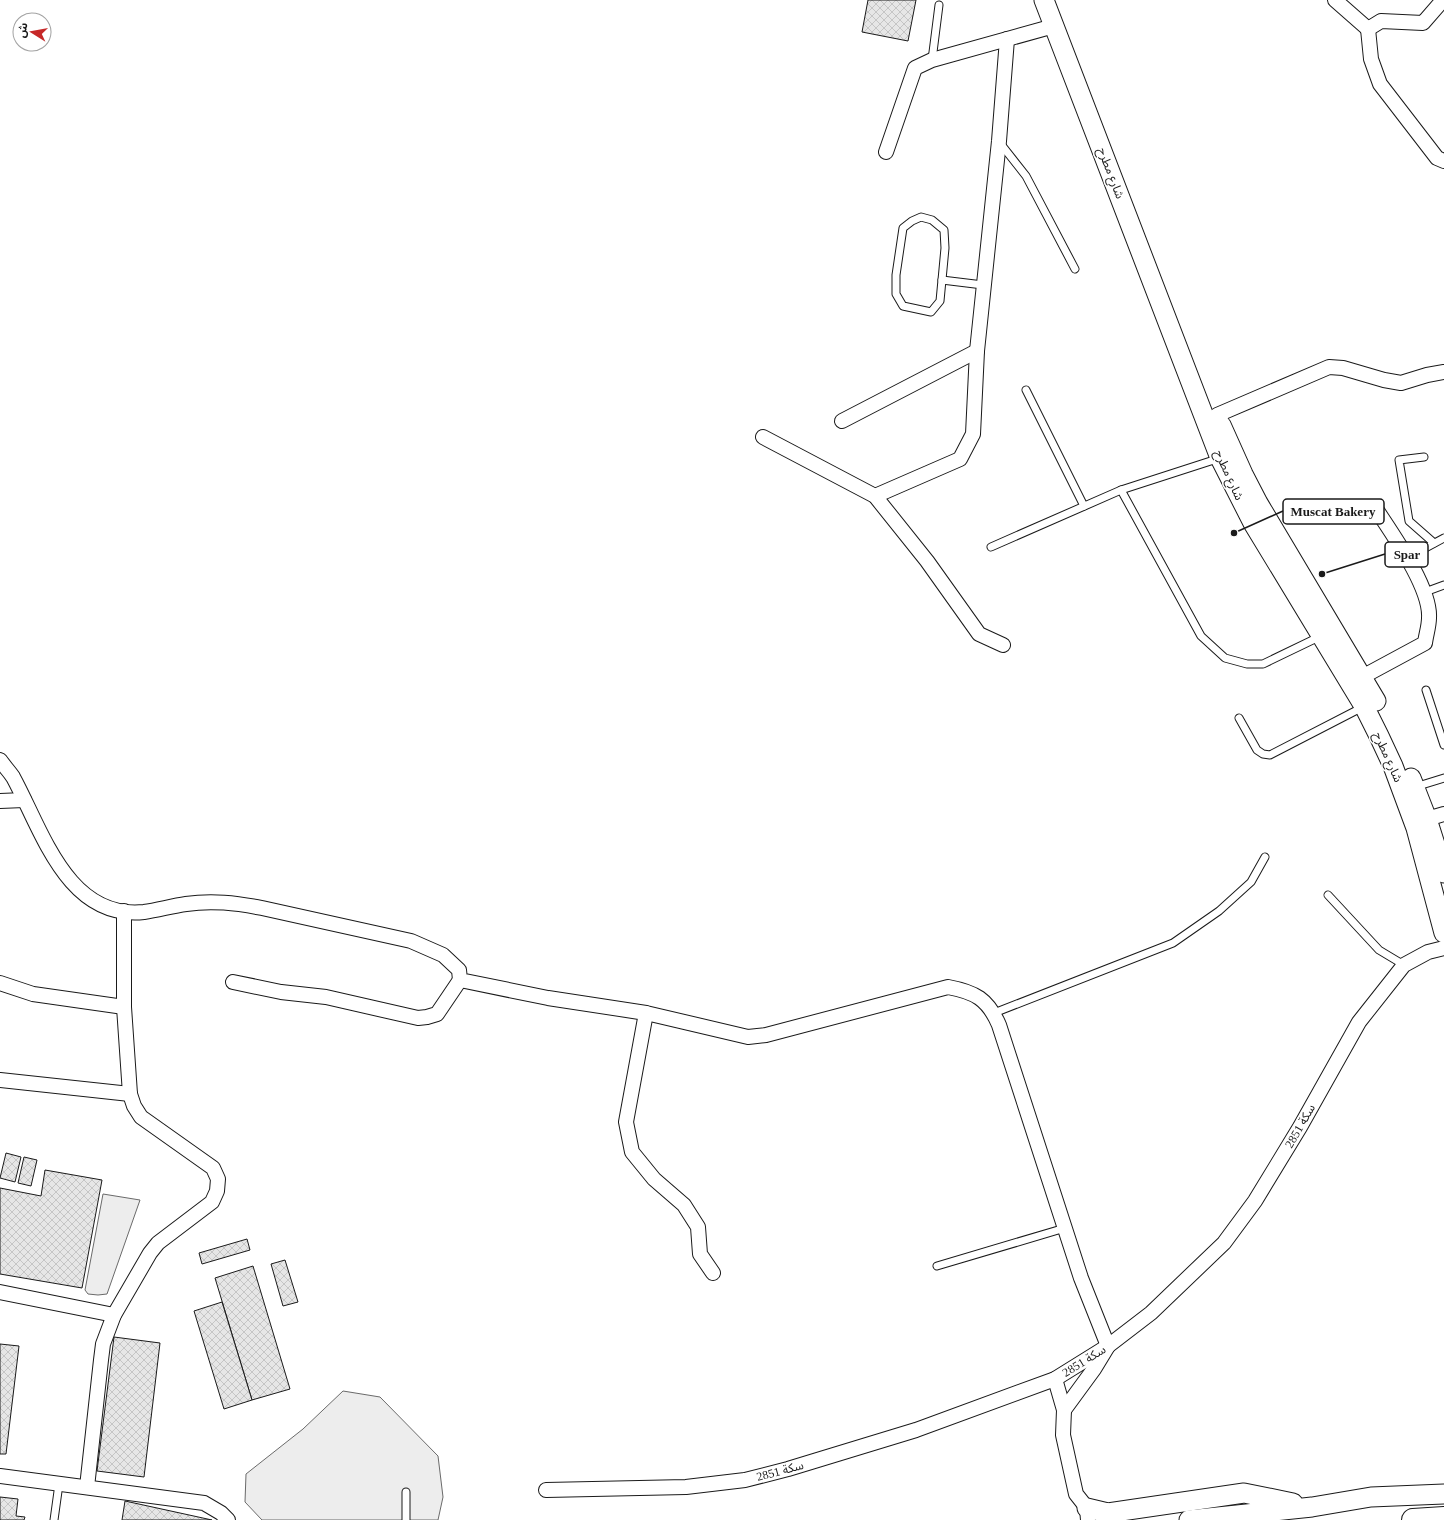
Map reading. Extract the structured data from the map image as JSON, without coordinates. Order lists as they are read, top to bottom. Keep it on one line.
{"streets":{"main road":["شارع مطرح"],"street":["سكة 2851"]},"places":["Muscat Bakery","Spar"],"north":"left"}
